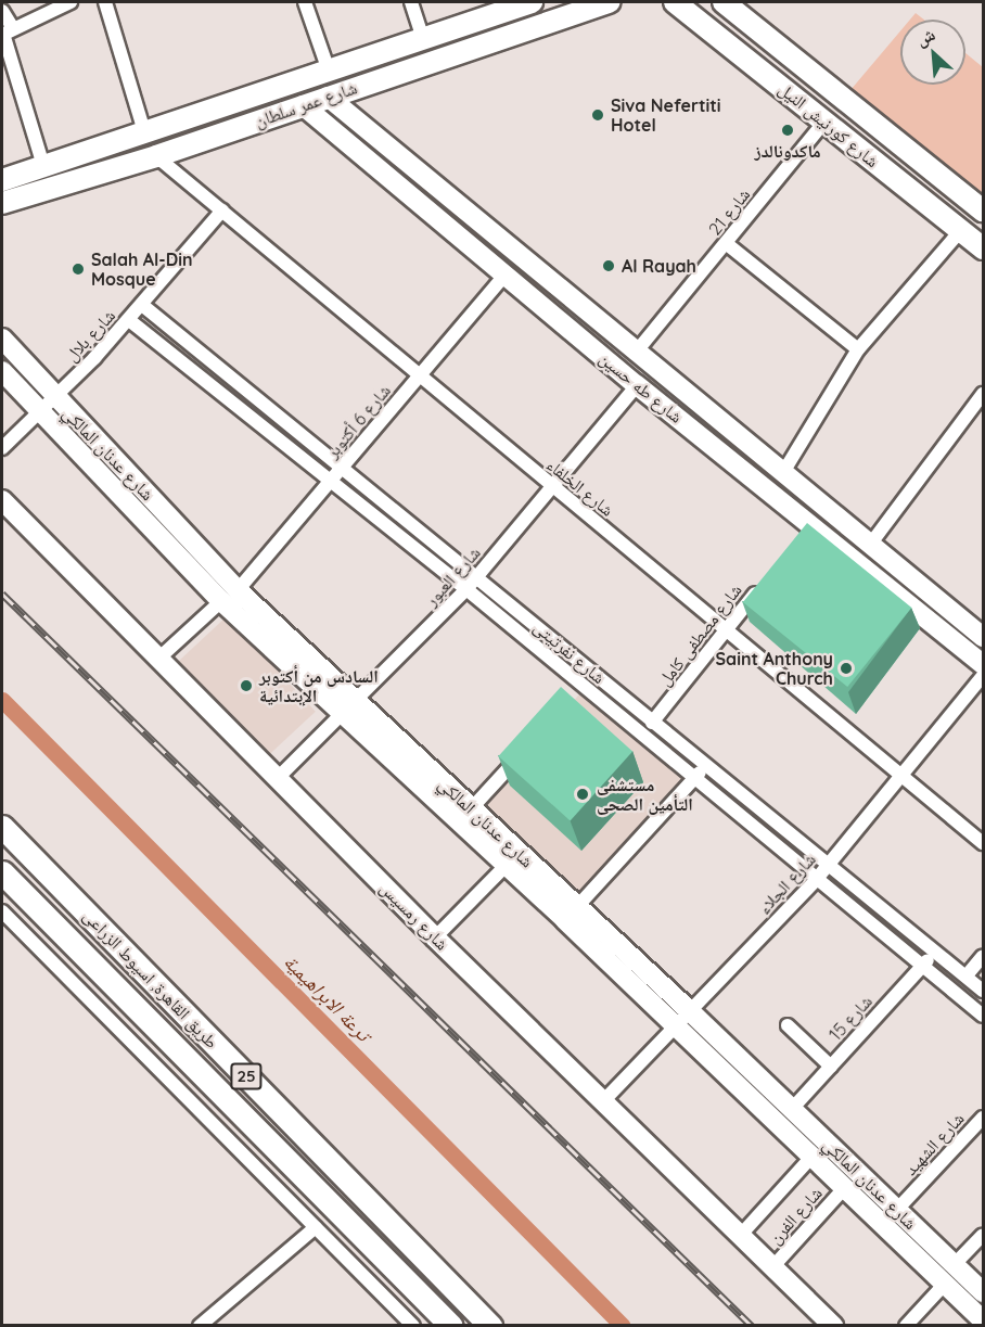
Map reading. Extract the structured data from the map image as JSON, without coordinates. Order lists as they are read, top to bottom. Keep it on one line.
{"streets":{"highway":["طريق القاهرة, اسيوط الزراعى","25"],"main road":["شارع عمر سلطان","شارع كورنيش النيل","شارع طه حسين","شارع عدنان المالكي","شارع رمسيس"],"street":["شارع 21","شارع بلال","شارع 6 أكتوبر","شارع الخلفاء","شارع العبور","شارع مصطفى كامل","شارع نفرتيتى","شارع الجلاء","شارع 15","شارع الشهيد","شارع الفرن"]},"crossings":[["شارع عمر سلطان","شارع طه حسين"],["شارع عمر سلطان","شارع الخلفاء"],["شارع كورنيش النيل","شارع 21"],["شارع 21","شارع طه حسين"],["شارع بلال","شارع عدنان المالكي"],["شارع بلال","شارع الخلفاء"],["شارع بلال","شارع نفرتيتى"],["شارع طه حسين","شارع 6 أكتوبر"],["شارع طه حسين","شارع العبور"],["شارع 6 أكتوبر","شارع عدنان المالكي"],["شارع 6 أكتوبر","شارع الخلفاء"],["شارع 6 أكتوبر","شارع نفرتيتى"],["شارع 6 أكتوبر","شارع رمسيس"],["شارع عدنان المالكي","شارع العبور"],["شارع عدنان المالكي","شارع الجلاء"],["شارع عدنان المالكي","شارع 15"],["شارع عدنان المالكي","شارع الشهيد"],["شارع عدنان المالكي","شارع الفرن"],["شارع الخلفاء","شارع العبور"],["شارع الخلفاء","شارع مصطفى كامل"],["شارع الخلفاء","شارع الجلاء"],["شارع العبور","شارع نفرتيتى"],["شارع العبور","شارع رمسيس"],["شارع مصطفى كامل","شارع نفرتيتى"],["شارع نفرتيتى","شارع الجلاء"],["شارع نفرتيتى","شارع 15"],["شارع الجلاء","شارع رمسيس"],["شارع رمسيس","شارع الفرن"]],"water":["ترعة الابراهيمية"],"places":["Siva Nefertiti Hotel","ماكدونالدز","Al Rayah","Salah Al-Din Mosque","Saint Anthony Church","السادس من أكتوبر الإبتدائية","مستشفى التأمين الصحى"],"north":"top left"}
